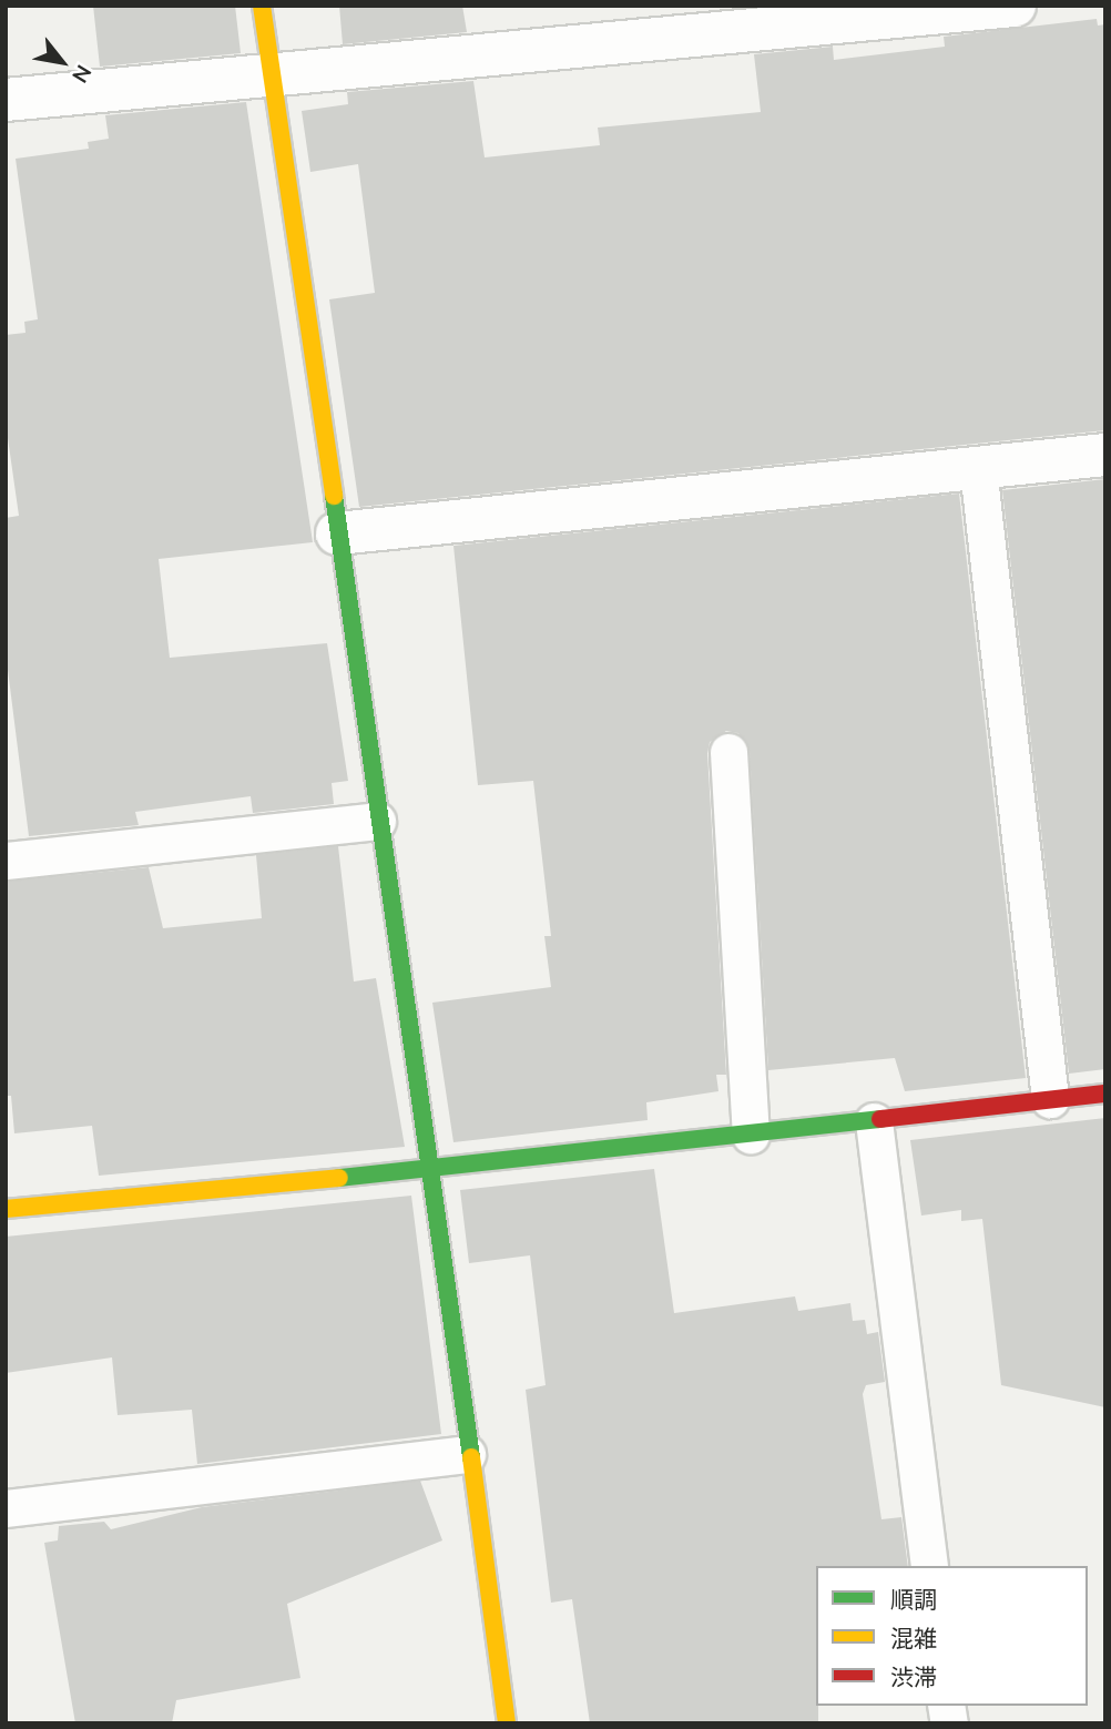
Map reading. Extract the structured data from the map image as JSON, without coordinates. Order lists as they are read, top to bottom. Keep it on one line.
{"legend":["順調","混雑","渋滞"],"north":"bottom right"}
